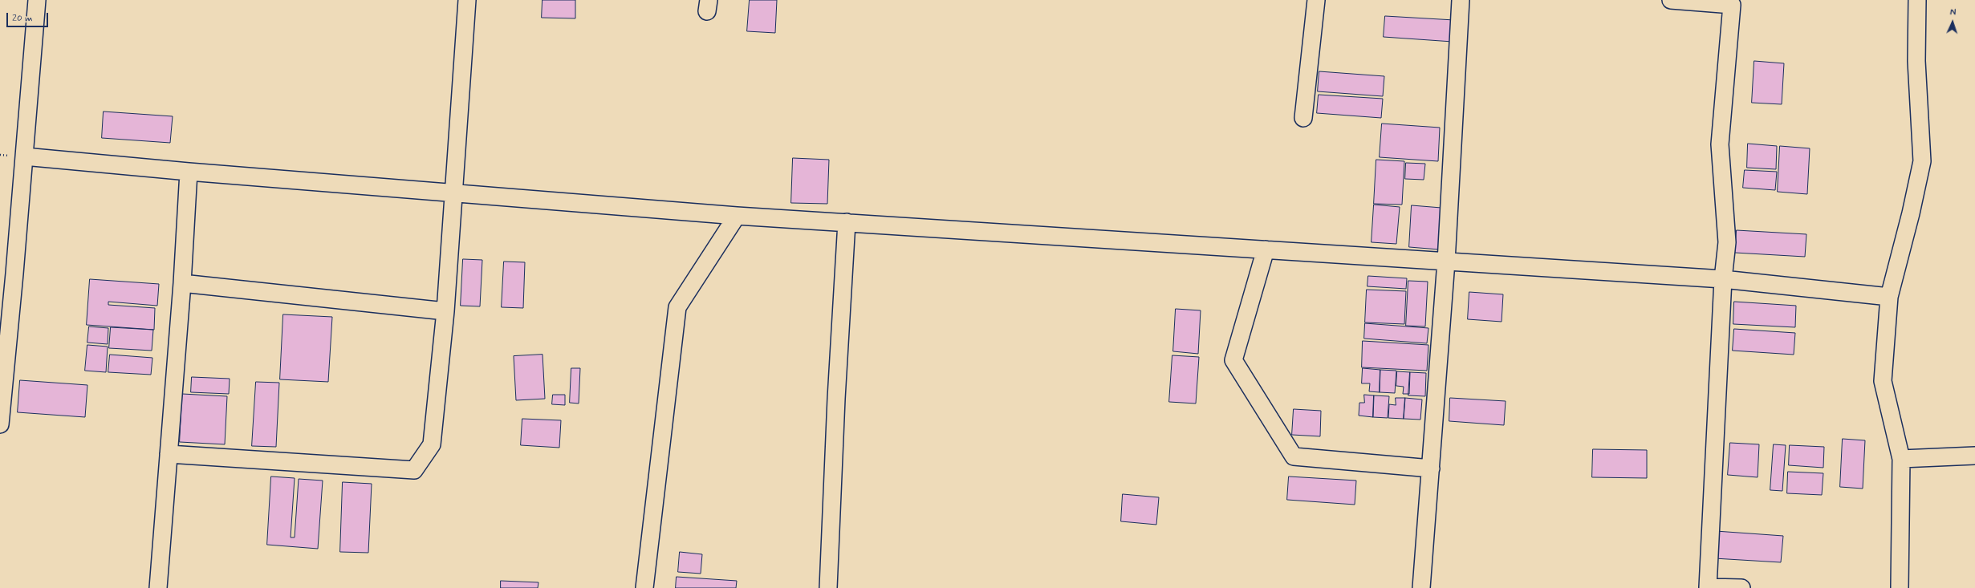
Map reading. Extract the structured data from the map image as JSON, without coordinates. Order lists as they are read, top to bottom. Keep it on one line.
{"scale_bar":"20 m","north":"top"}
